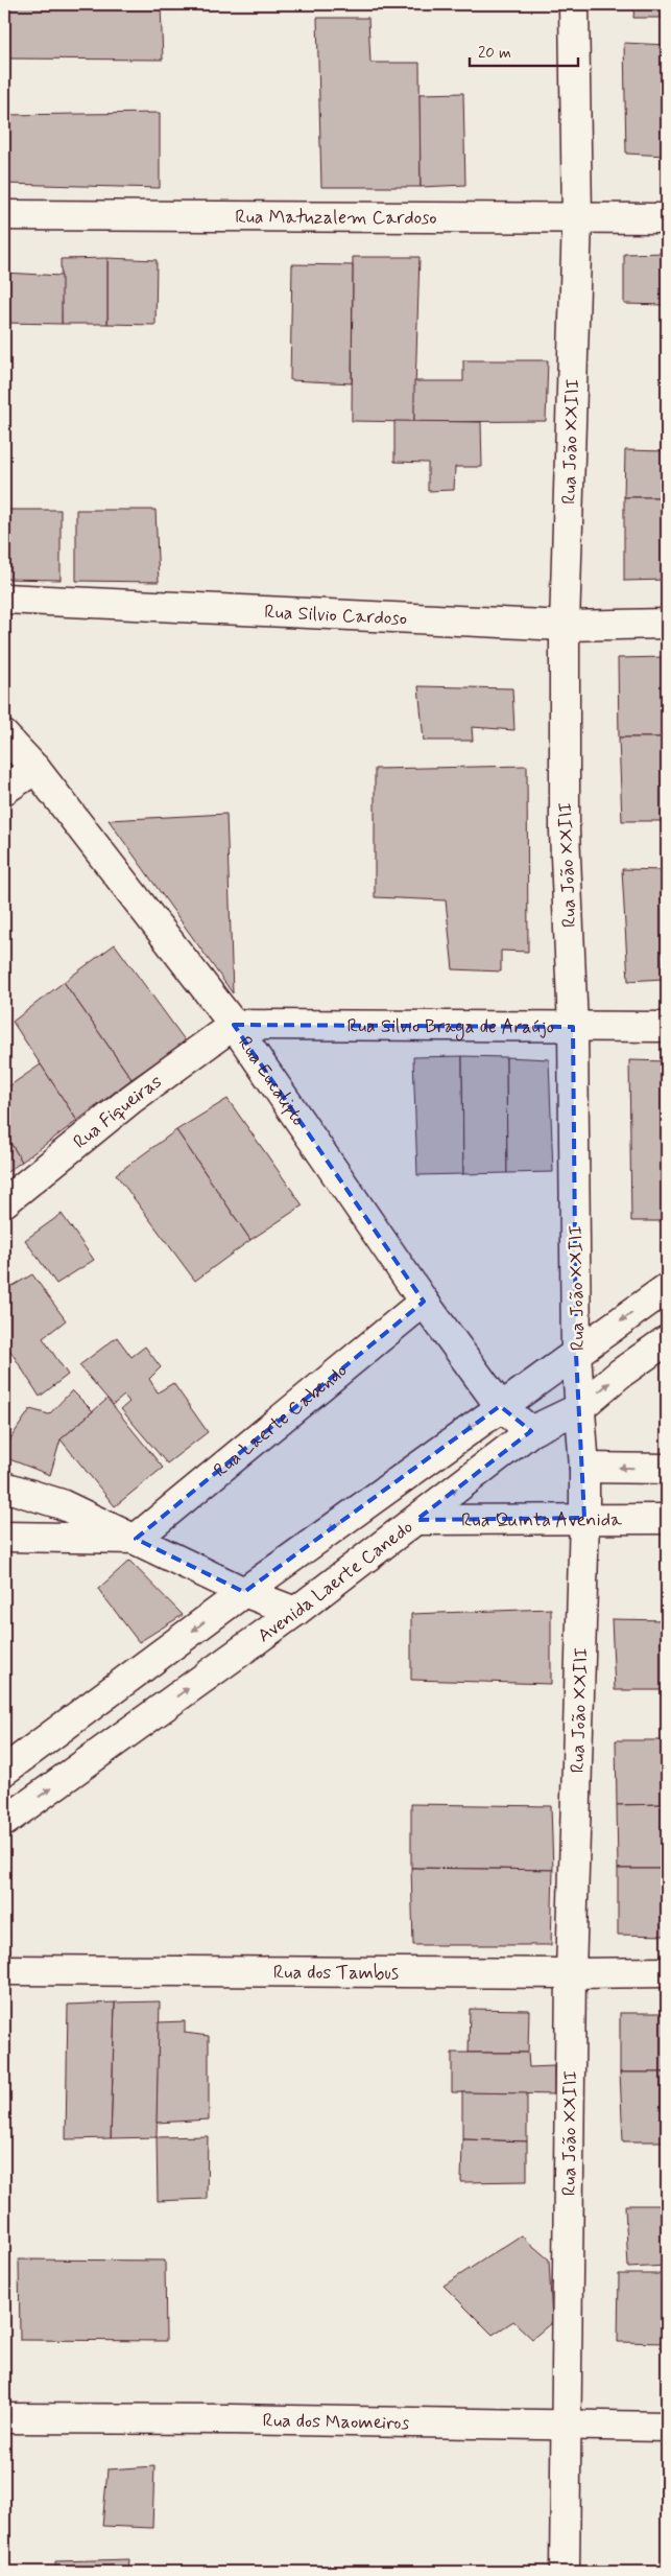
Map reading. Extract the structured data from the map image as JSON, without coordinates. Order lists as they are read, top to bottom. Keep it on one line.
{"streets":{"street":["Rua Matuzalem Cardoso","Rua João XXIII","Rua Silvio Cardoso","Rua Silvio Braga de Araújo","Rua Eucalipto","Rua Fiqueiras","Rua Laerte Cabendo","Rua Quinta Avenida","Avenida Laerte Canedo","Rua dos Tambus","Rua dos Maomeiros"]},"crossings":[["Rua Matuzalem Cardoso","Rua João XXIII"],["Rua João XXIII","Rua Silvio Cardoso"],["Rua João XXIII","Rua Silvio Braga de Araújo"],["Rua João XXIII","Rua Quinta Avenida"],["Rua João XXIII","Avenida Laerte Canedo"],["Rua João XXIII","Rua dos Tambus"],["Rua João XXIII","Rua dos Maomeiros"],["Rua Silvio Braga de Araújo","Rua Eucalipto"],["Rua Silvio Braga de Araújo","Rua Fiqueiras"],["Rua Eucalipto","Rua Fiqueiras"],["Rua Eucalipto","Rua Laerte Cabendo"],["Rua Eucalipto","Avenida Laerte Canedo"],["Rua Quinta Avenida","Avenida Laerte Canedo"]],"scale_bar":"20 m"}
